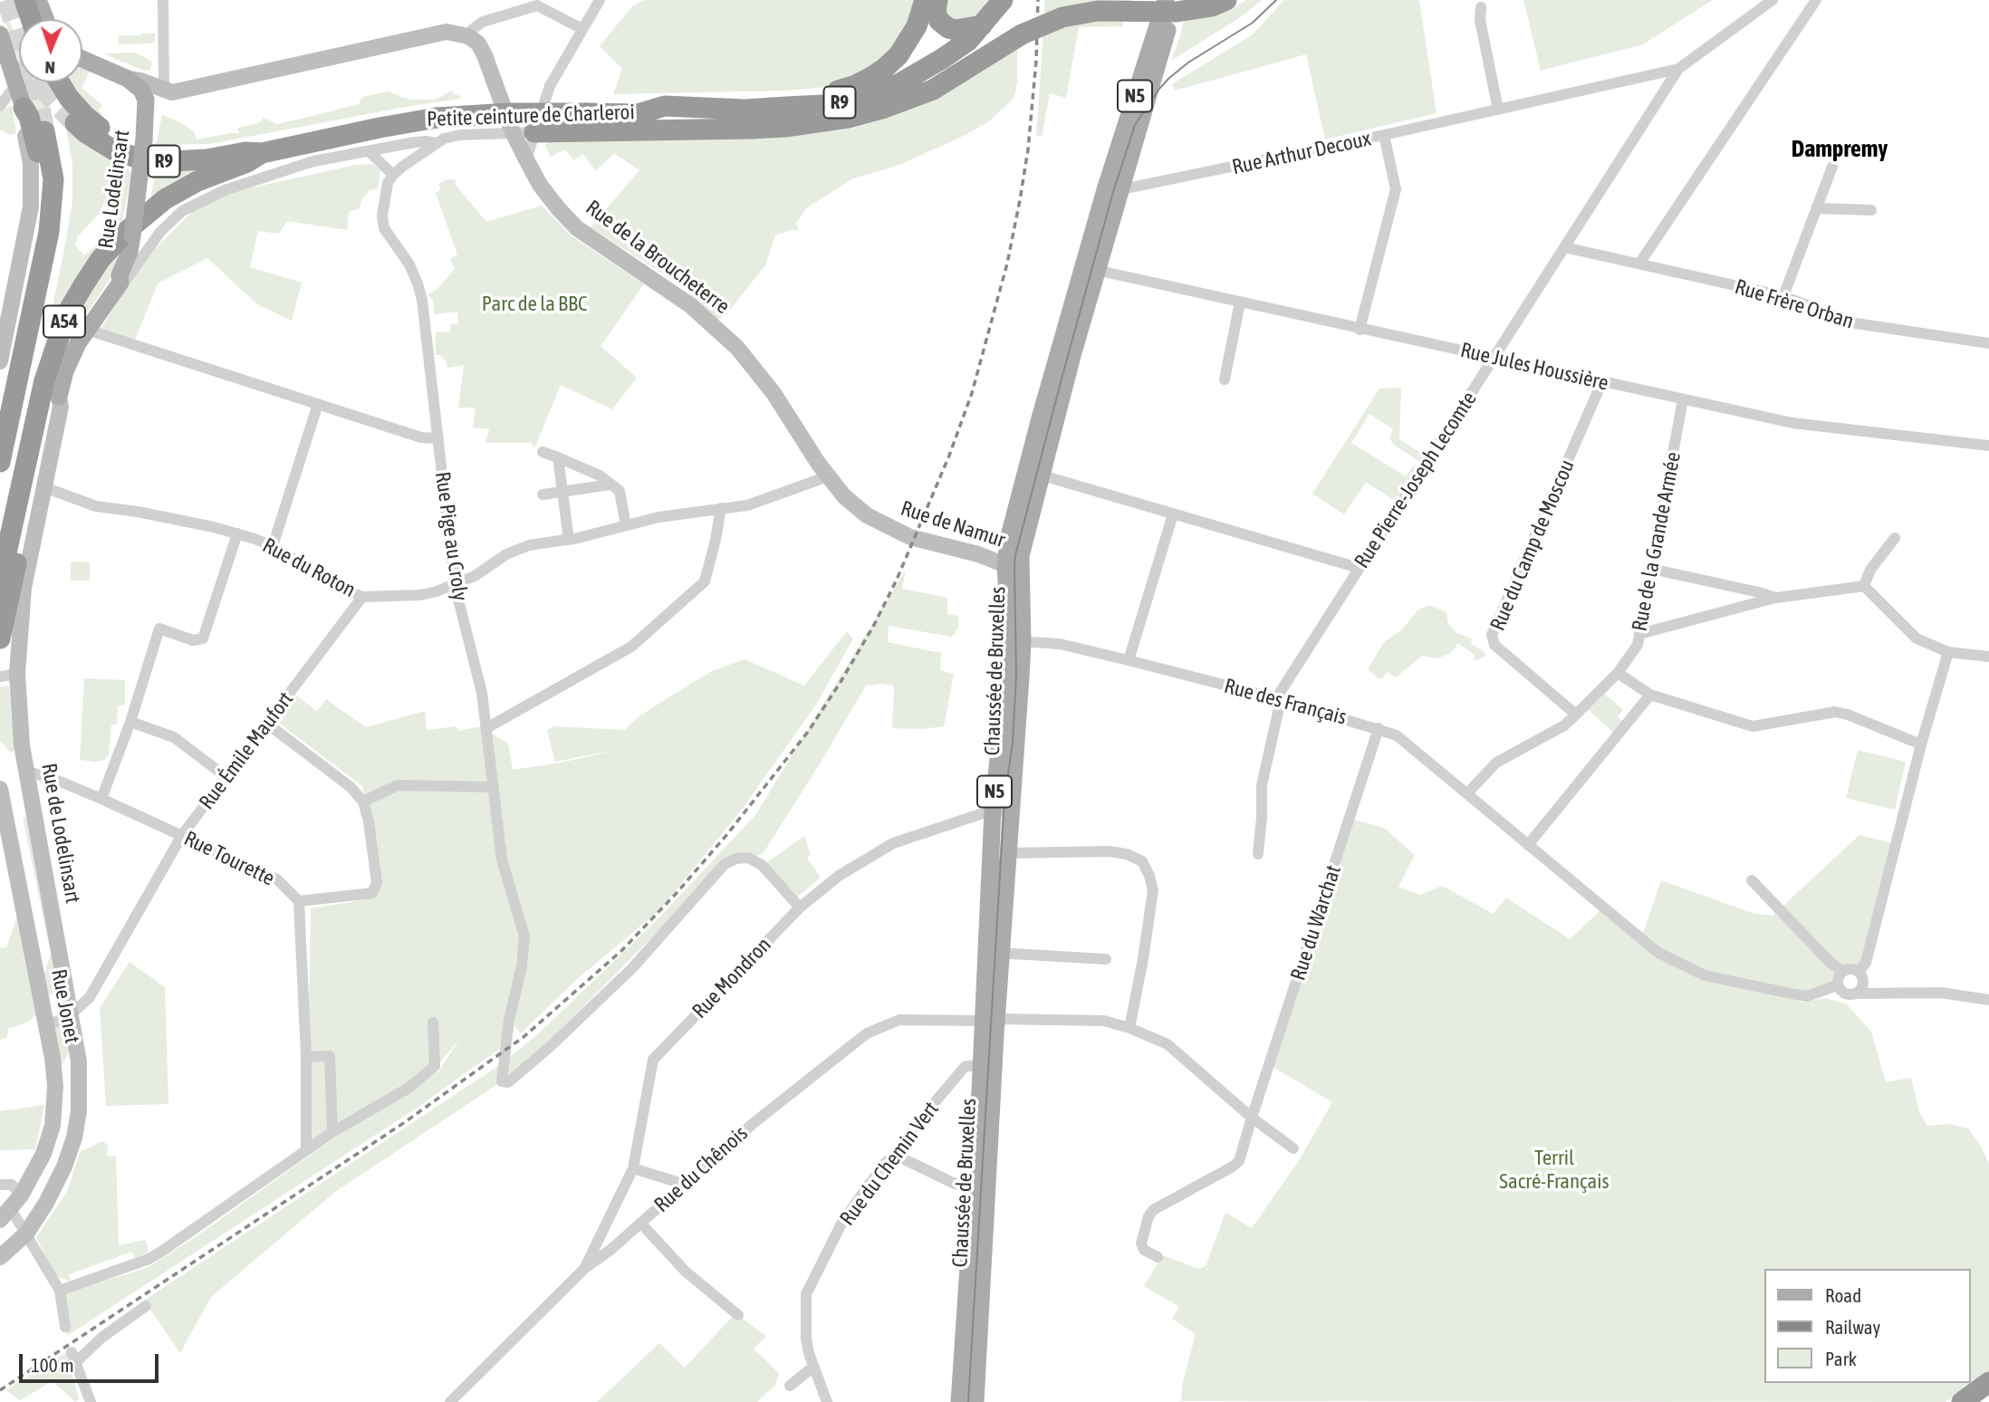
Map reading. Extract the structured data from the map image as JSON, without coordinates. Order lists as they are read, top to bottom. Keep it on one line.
{"streets":{"highway":["R9","Petite ceinture de Charleroi","A54"],"main road":["N5","Rue Lodelinsart","Chaussée de Bruxelles"],"street":["Rue Arthur Decoux","Rue de la Broucheterre","Rue Frère Orban","Rue Jules Houssière","Rue Pierre-Joseph Lecomte","Rue de Namur","Rue Pige au Croly","Rue de la Grande Armée","Rue du Camp de Moscou","Rue du Roton","Rue des Français","Rue Émile Maufort","Rue de Lodelinsart","Rue Tourette","Rue du Warchat","Rue Mondron","Rue Jonet","Rue du Chemin Vert","Rue du Chênois"]},"crossings":[["Petite ceinture de Charleroi","A54"],["Rue Arthur Decoux","Rue Pierre-Joseph Lecomte"],["Rue Arthur Decoux","Chaussée de Bruxelles"],["Rue Lodelinsart","Rue de Lodelinsart"],["Rue de la Broucheterre","Rue de Namur"],["Rue de la Broucheterre","Rue du Roton"],["Rue Frère Orban","Rue Pierre-Joseph Lecomte"],["Rue Jules Houssière","Rue Pierre-Joseph Lecomte"],["Rue Jules Houssière","Rue de la Grande Armée"],["Rue Jules Houssière","Rue du Camp de Moscou"],["Rue Jules Houssière","Chaussée de Bruxelles"],["Rue Pierre-Joseph Lecomte","Rue des Français"],["Rue de Namur","Chaussée de Bruxelles"],["Rue Pige au Croly","Rue du Roton"],["Rue Pige au Croly","Rue Mondron"],["Rue de la Grande Armée","Rue du Camp de Moscou"],["Rue de la Grande Armée","Rue des Français"],["Rue du Roton","Rue Émile Maufort"],["Rue du Roton","Rue de Lodelinsart"],["Chaussée de Bruxelles","Rue des Français"],["Chaussée de Bruxelles","Rue Mondron"],["Chaussée de Bruxelles","Rue du Chemin Vert"],["Chaussée de Bruxelles","Rue du Chênois"],["Rue des Français","Rue du Warchat"],["Rue Émile Maufort","Rue de Lodelinsart"],["Rue Émile Maufort","Rue Tourette"],["Rue Émile Maufort","Rue Jonet"],["Rue de Lodelinsart","Rue Tourette"],["Rue Mondron","Rue du Chênois"]],"districts":["Dampremy"],"parks":["Parc de la BBC","Terril Sacré-Français"],"legend":["Road","Railway","Park"],"scale_bar":"100 m","north":"bottom"}
